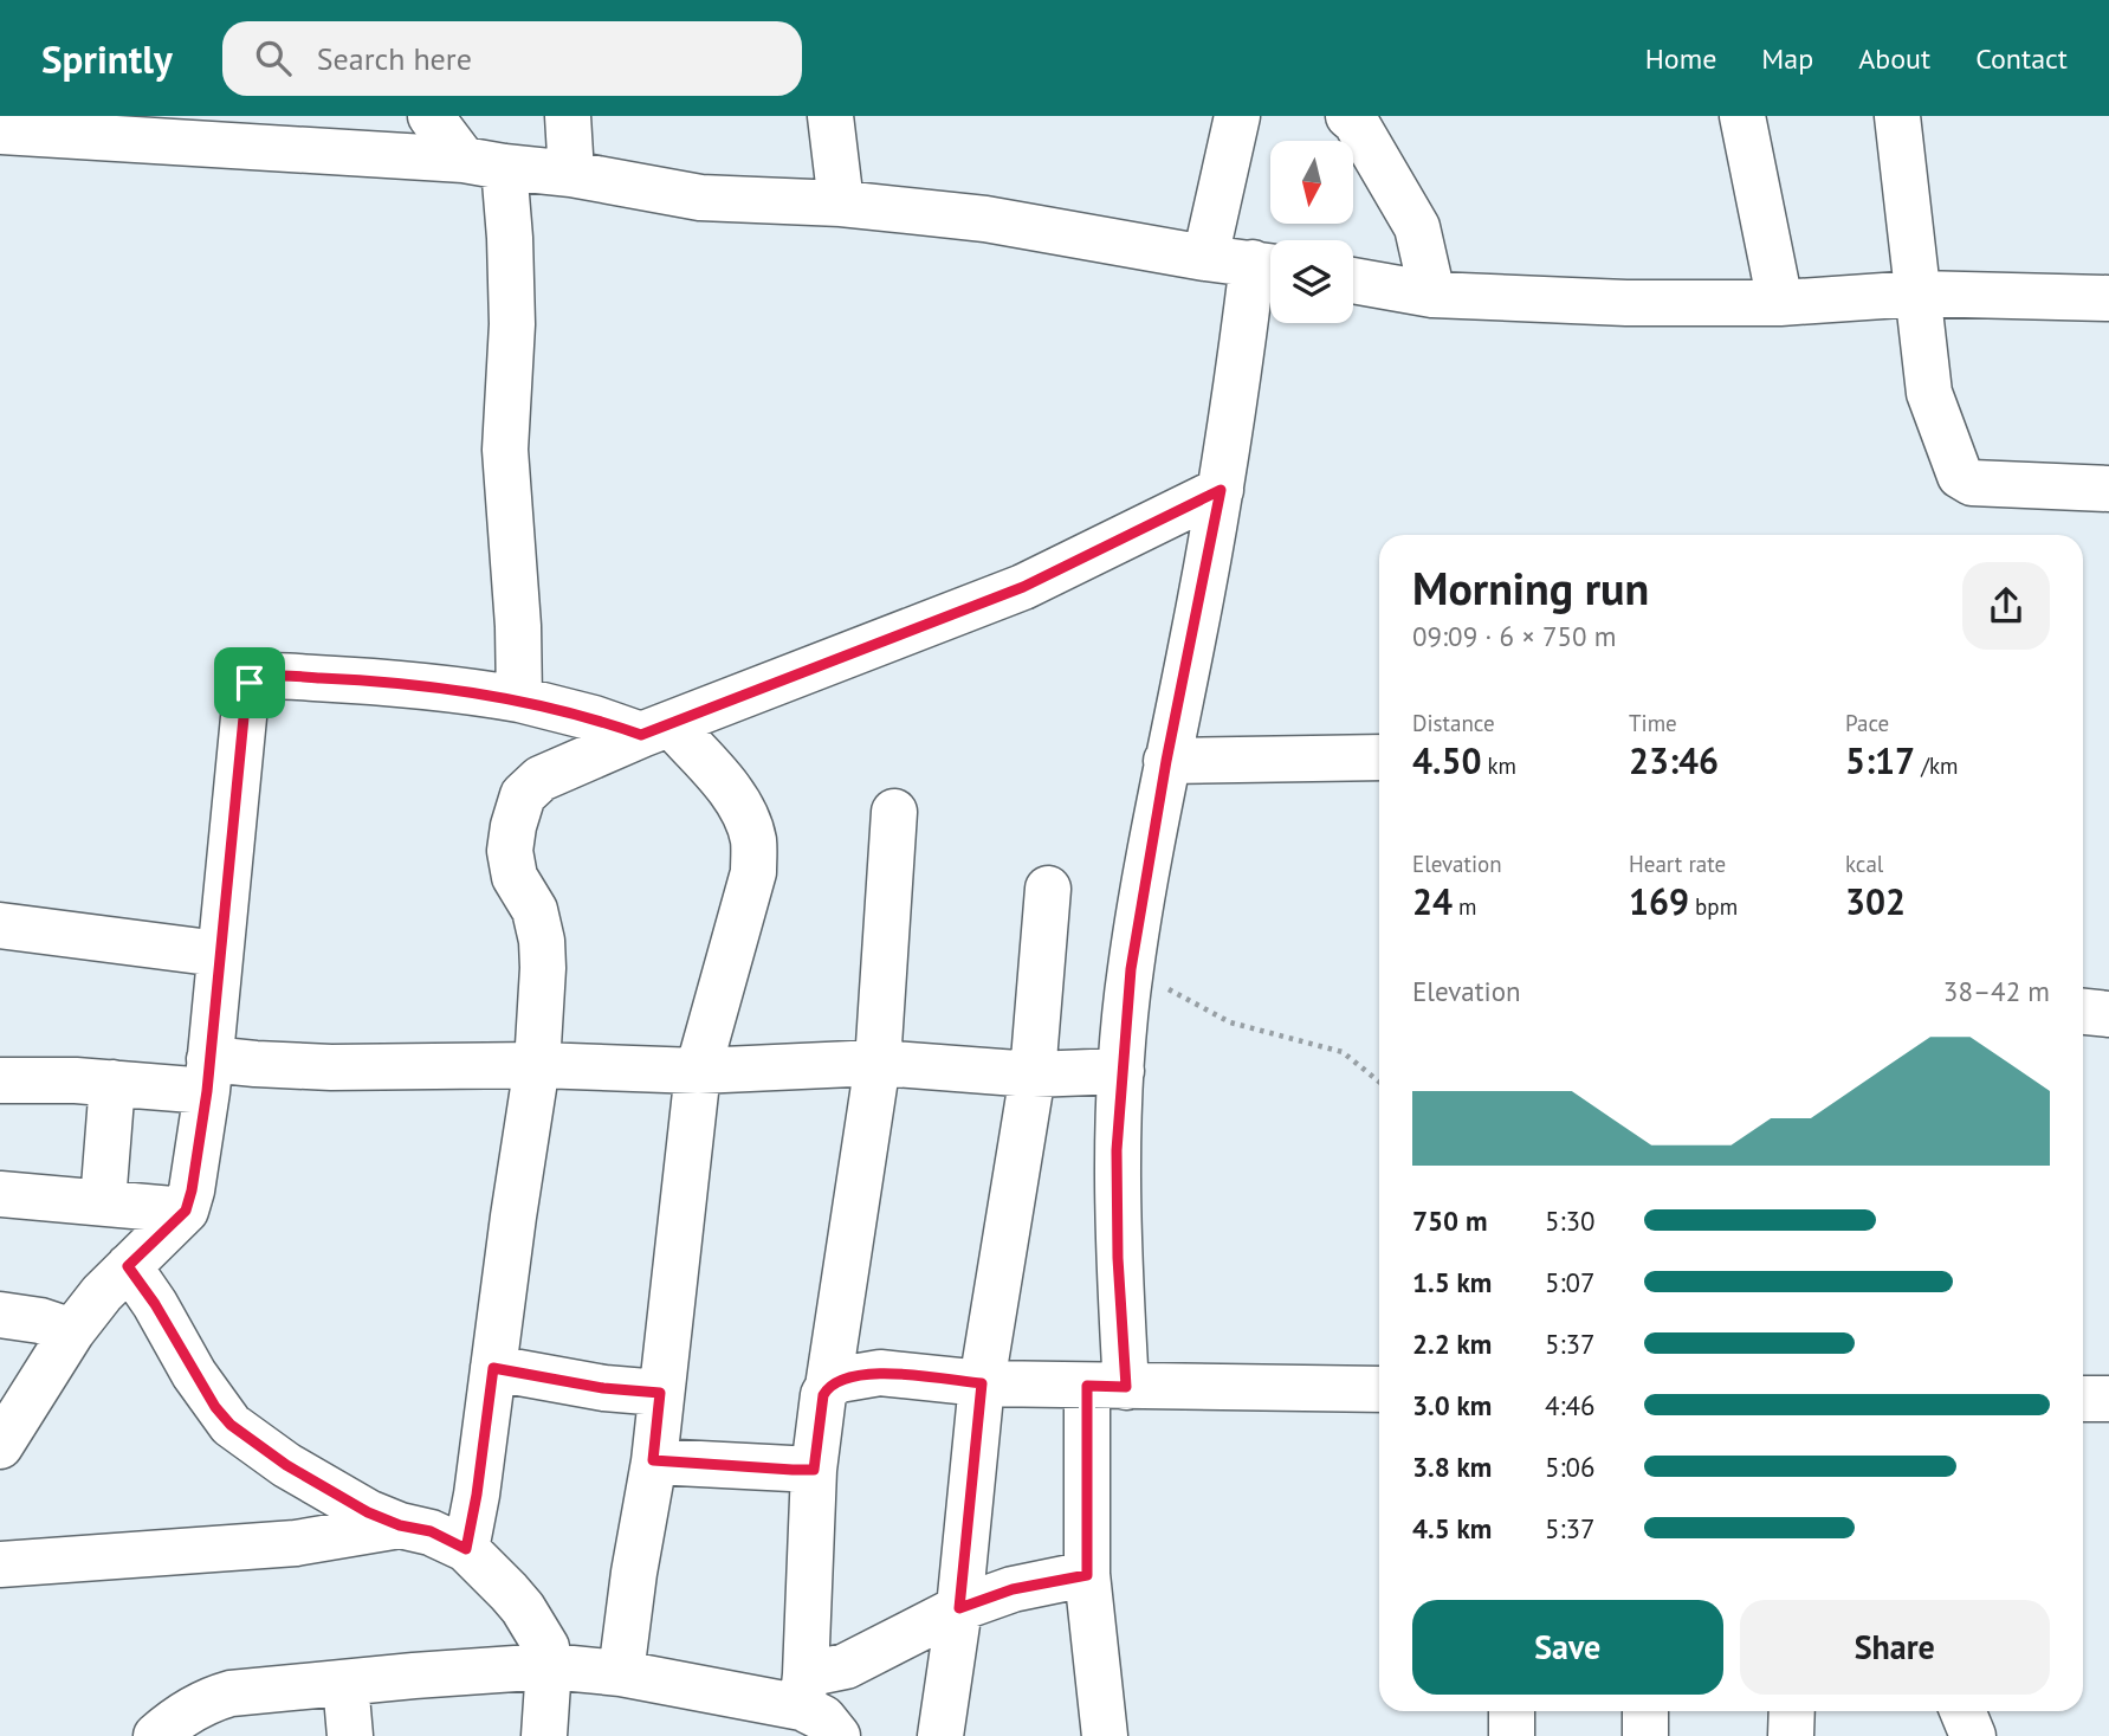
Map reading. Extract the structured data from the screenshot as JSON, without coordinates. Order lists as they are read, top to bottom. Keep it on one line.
{"north":"bottom","page":{"header":"Sprintly","search":"Search here","nav":["Home","Map","About","Contact"],"heading":["Morning run","09:09 · 6 × 750 m"],"stats":[["Distance","4.50 km"],["Time","23:46"],["Pace","5:17 /km"],["Elevation","24 m"],["Heart rate","169 bpm"],["kcal","302"]],"chart":["Elevation","38–42 m"],"list":[{"name":"750 m","note":"5:30"},{"name":"1.5 km","note":"5:07"},{"name":"2.2 km","note":"5:37"},{"name":"3.0 km","note":"4:46"},{"name":"3.8 km","note":"5:06"},{"name":"4.5 km","note":"5:37"}],"buttons":["Save","Share"]}}
